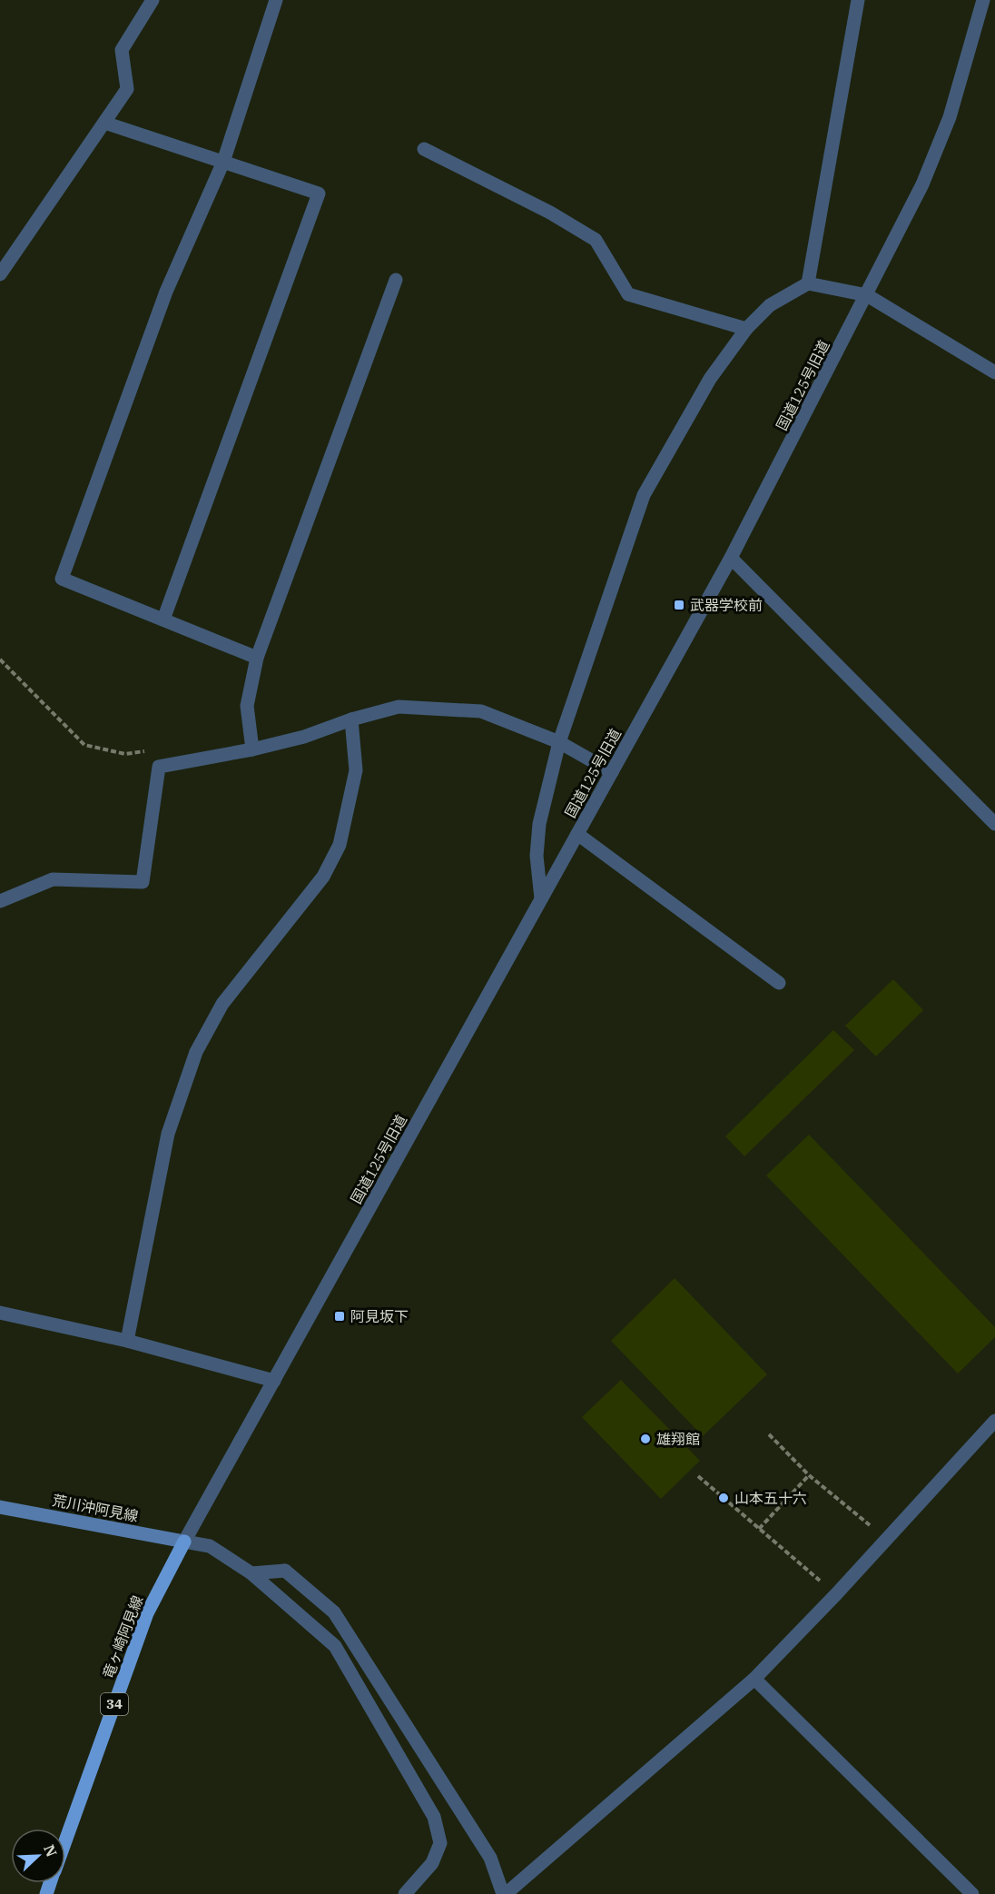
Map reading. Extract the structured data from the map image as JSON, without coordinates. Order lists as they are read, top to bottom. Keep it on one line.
{"streets":{"main road":["荒川沖阿見線","竜ヶ崎阿見線","34"],"street":["国道125号旧道"]},"crossings":[["国道125号旧道","荒川沖阿見線"],["国道125号旧道","竜ヶ崎阿見線"],["荒川沖阿見線","竜ヶ崎阿見線"]],"places":{"transit":["武器学校前","阿見坂下"],"other":["雄翔館","山本五十六"]},"north":"top right"}
